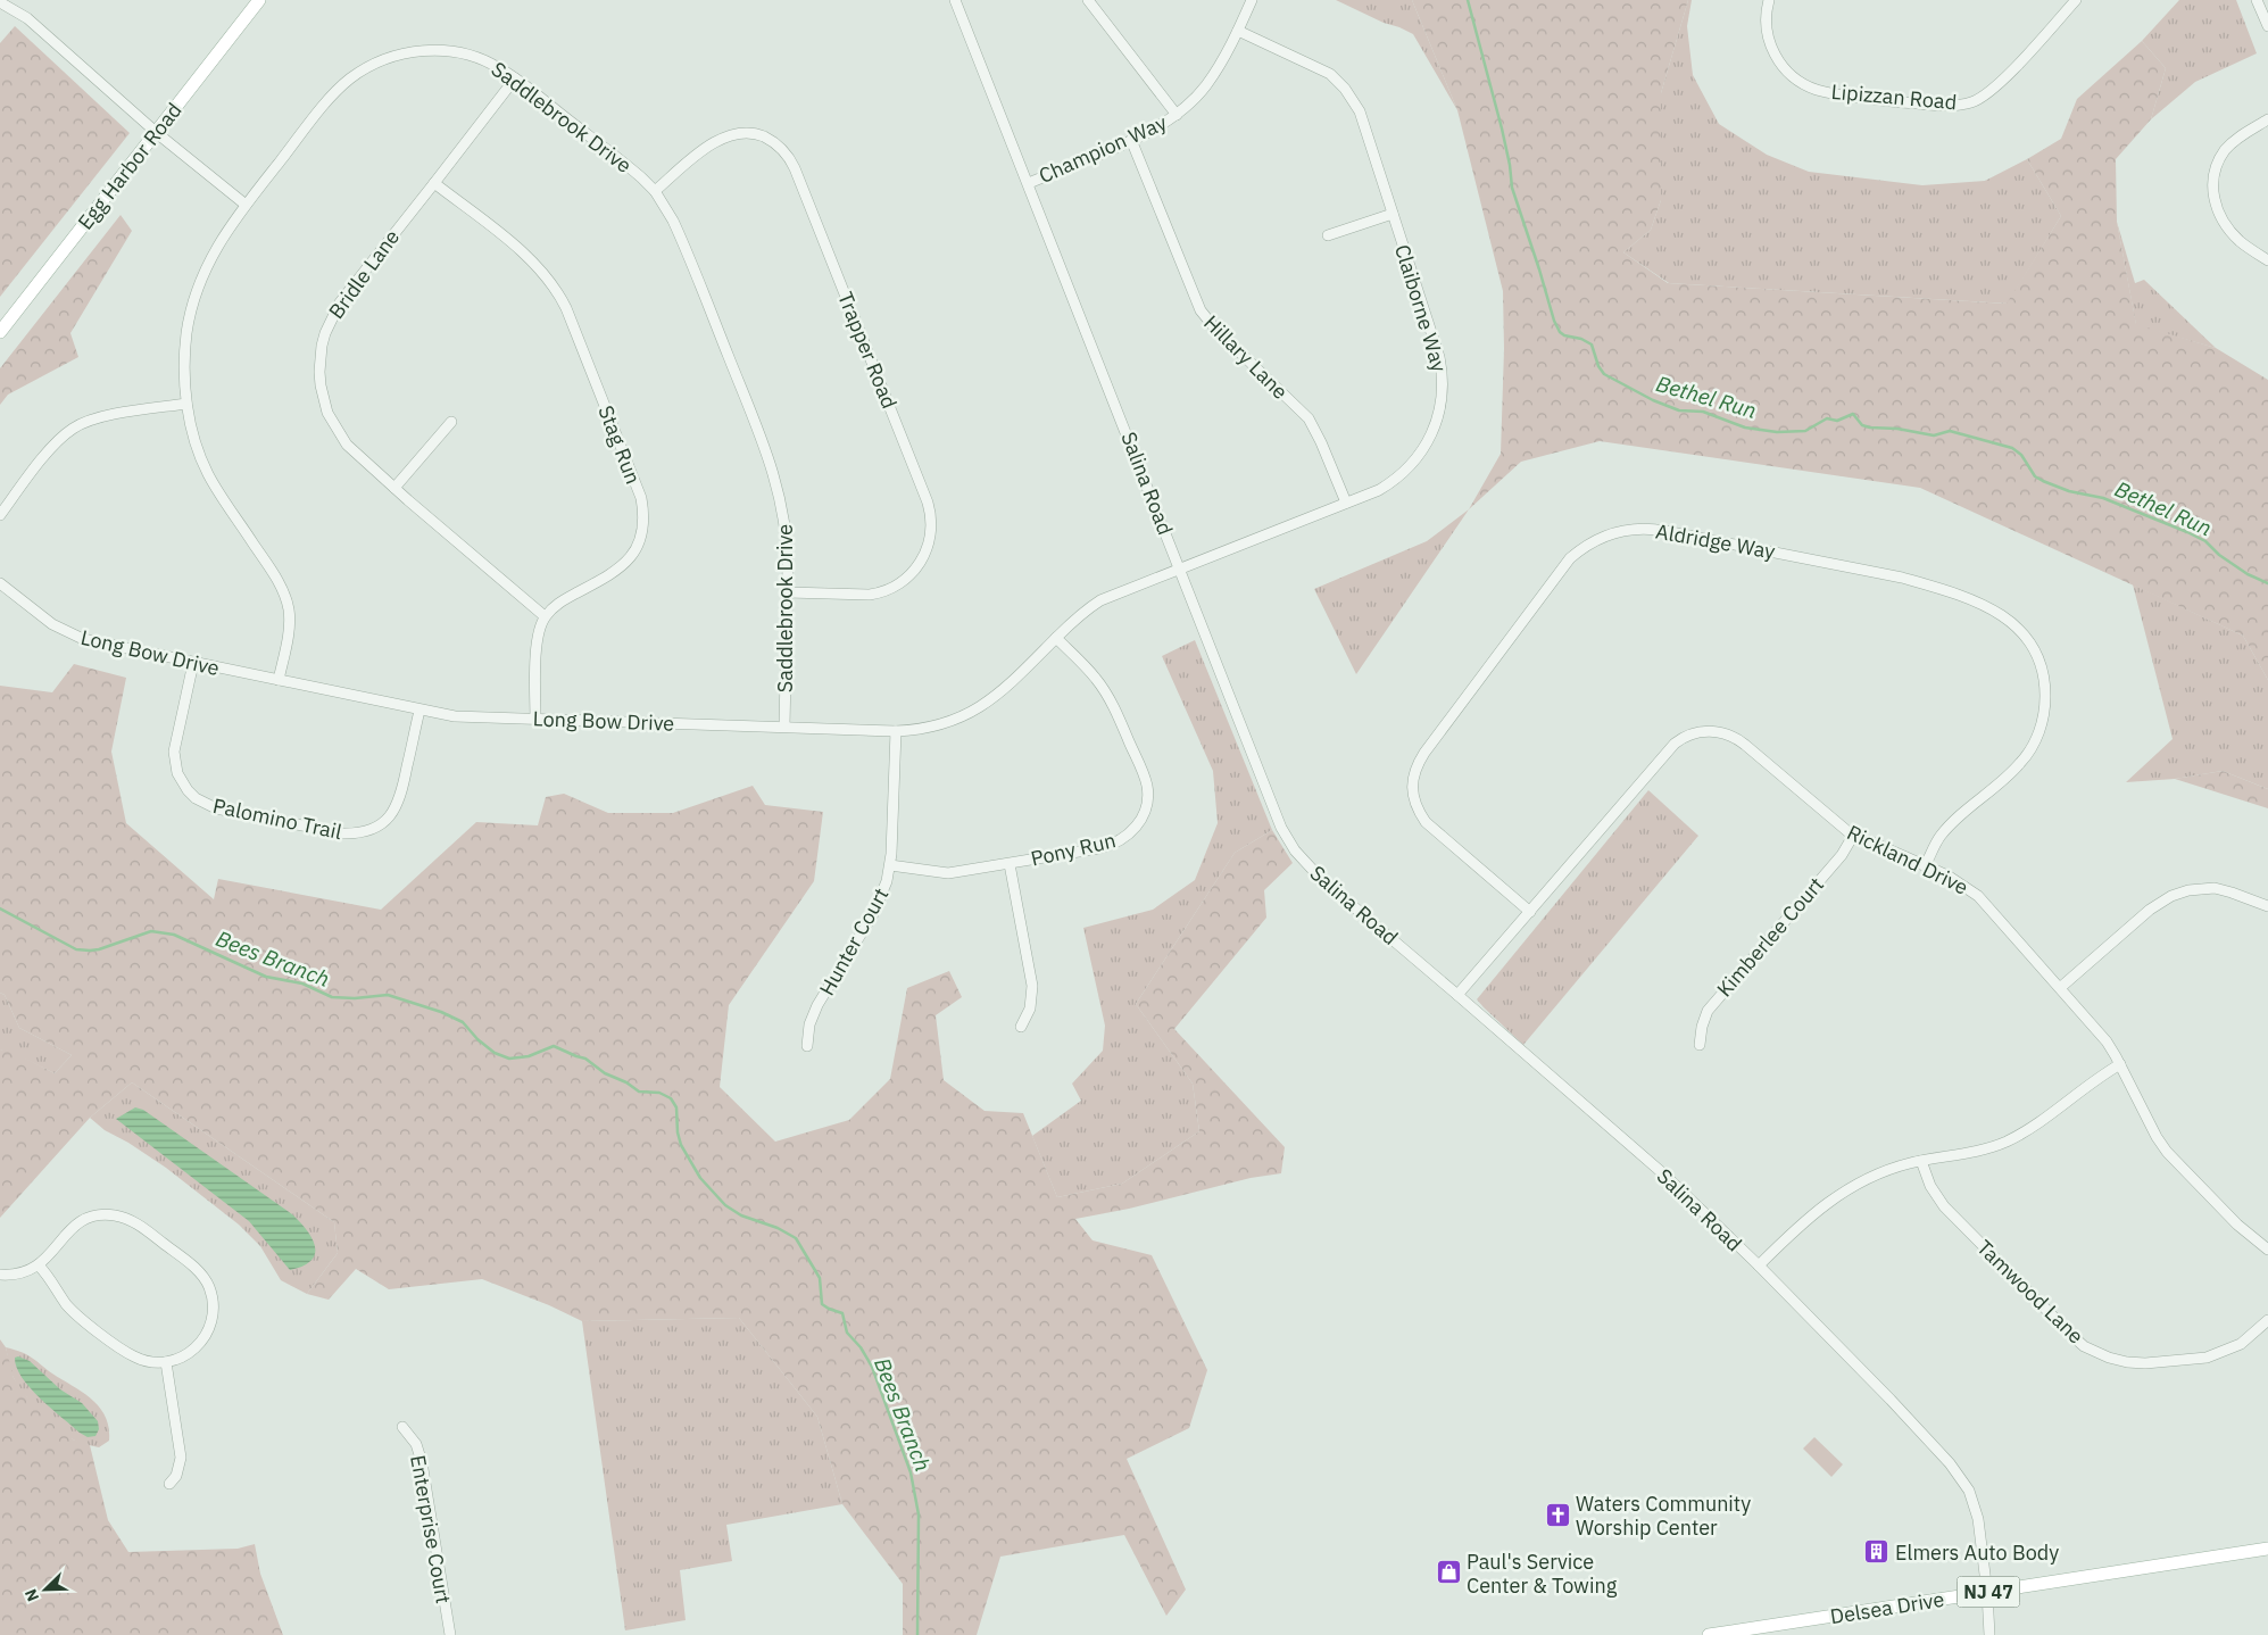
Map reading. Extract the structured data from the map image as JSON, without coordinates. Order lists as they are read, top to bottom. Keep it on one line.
{"streets":{"main road":["Egg Harbor Road","NJ 47","Delsea Drive"],"street":["Lipizzan Road","Saddlebrook Drive","Champion Way","Bridle Lane","Claiborne Way","Trapper Road","Hillary Lane","Stag Run","Salina Road","Aldridge Way","Long Bow Drive","Palomino Trail","Pony Run","Rickland Drive","Kimberlee Court","Hunter Court","Tamwood Lane","Enterprise Court"]},"crossings":[["Saddlebrook Drive","Bridle Lane"],["Saddlebrook Drive","Trapper Road"],["Saddlebrook Drive","Long Bow Drive"],["Champion Way","Claiborne Way"],["Champion Way","Hillary Lane"],["Champion Way","Salina Road"],["Bridle Lane","Stag Run"],["Claiborne Way","Hillary Lane"],["Claiborne Way","Salina Road"],["Claiborne Way","Long Bow Drive"],["Salina Road","Long Bow Drive"],["Salina Road","Rickland Drive"],["Salina Road","Delsea Drive"],["Aldridge Way","Rickland Drive"],["Long Bow Drive","Palomino Trail"],["Long Bow Drive","Pony Run"],["Long Bow Drive","Hunter Court"],["Pony Run","Hunter Court"],["Rickland Drive","Kimberlee Court"]],"water":["Bethel Run","Bees Branch"],"places":{"church":["Waters Community Worship Center"],"building":["Elmers Auto Body"],"shop":["Paul's Service Center & Towing"]},"north":"bottom left"}
